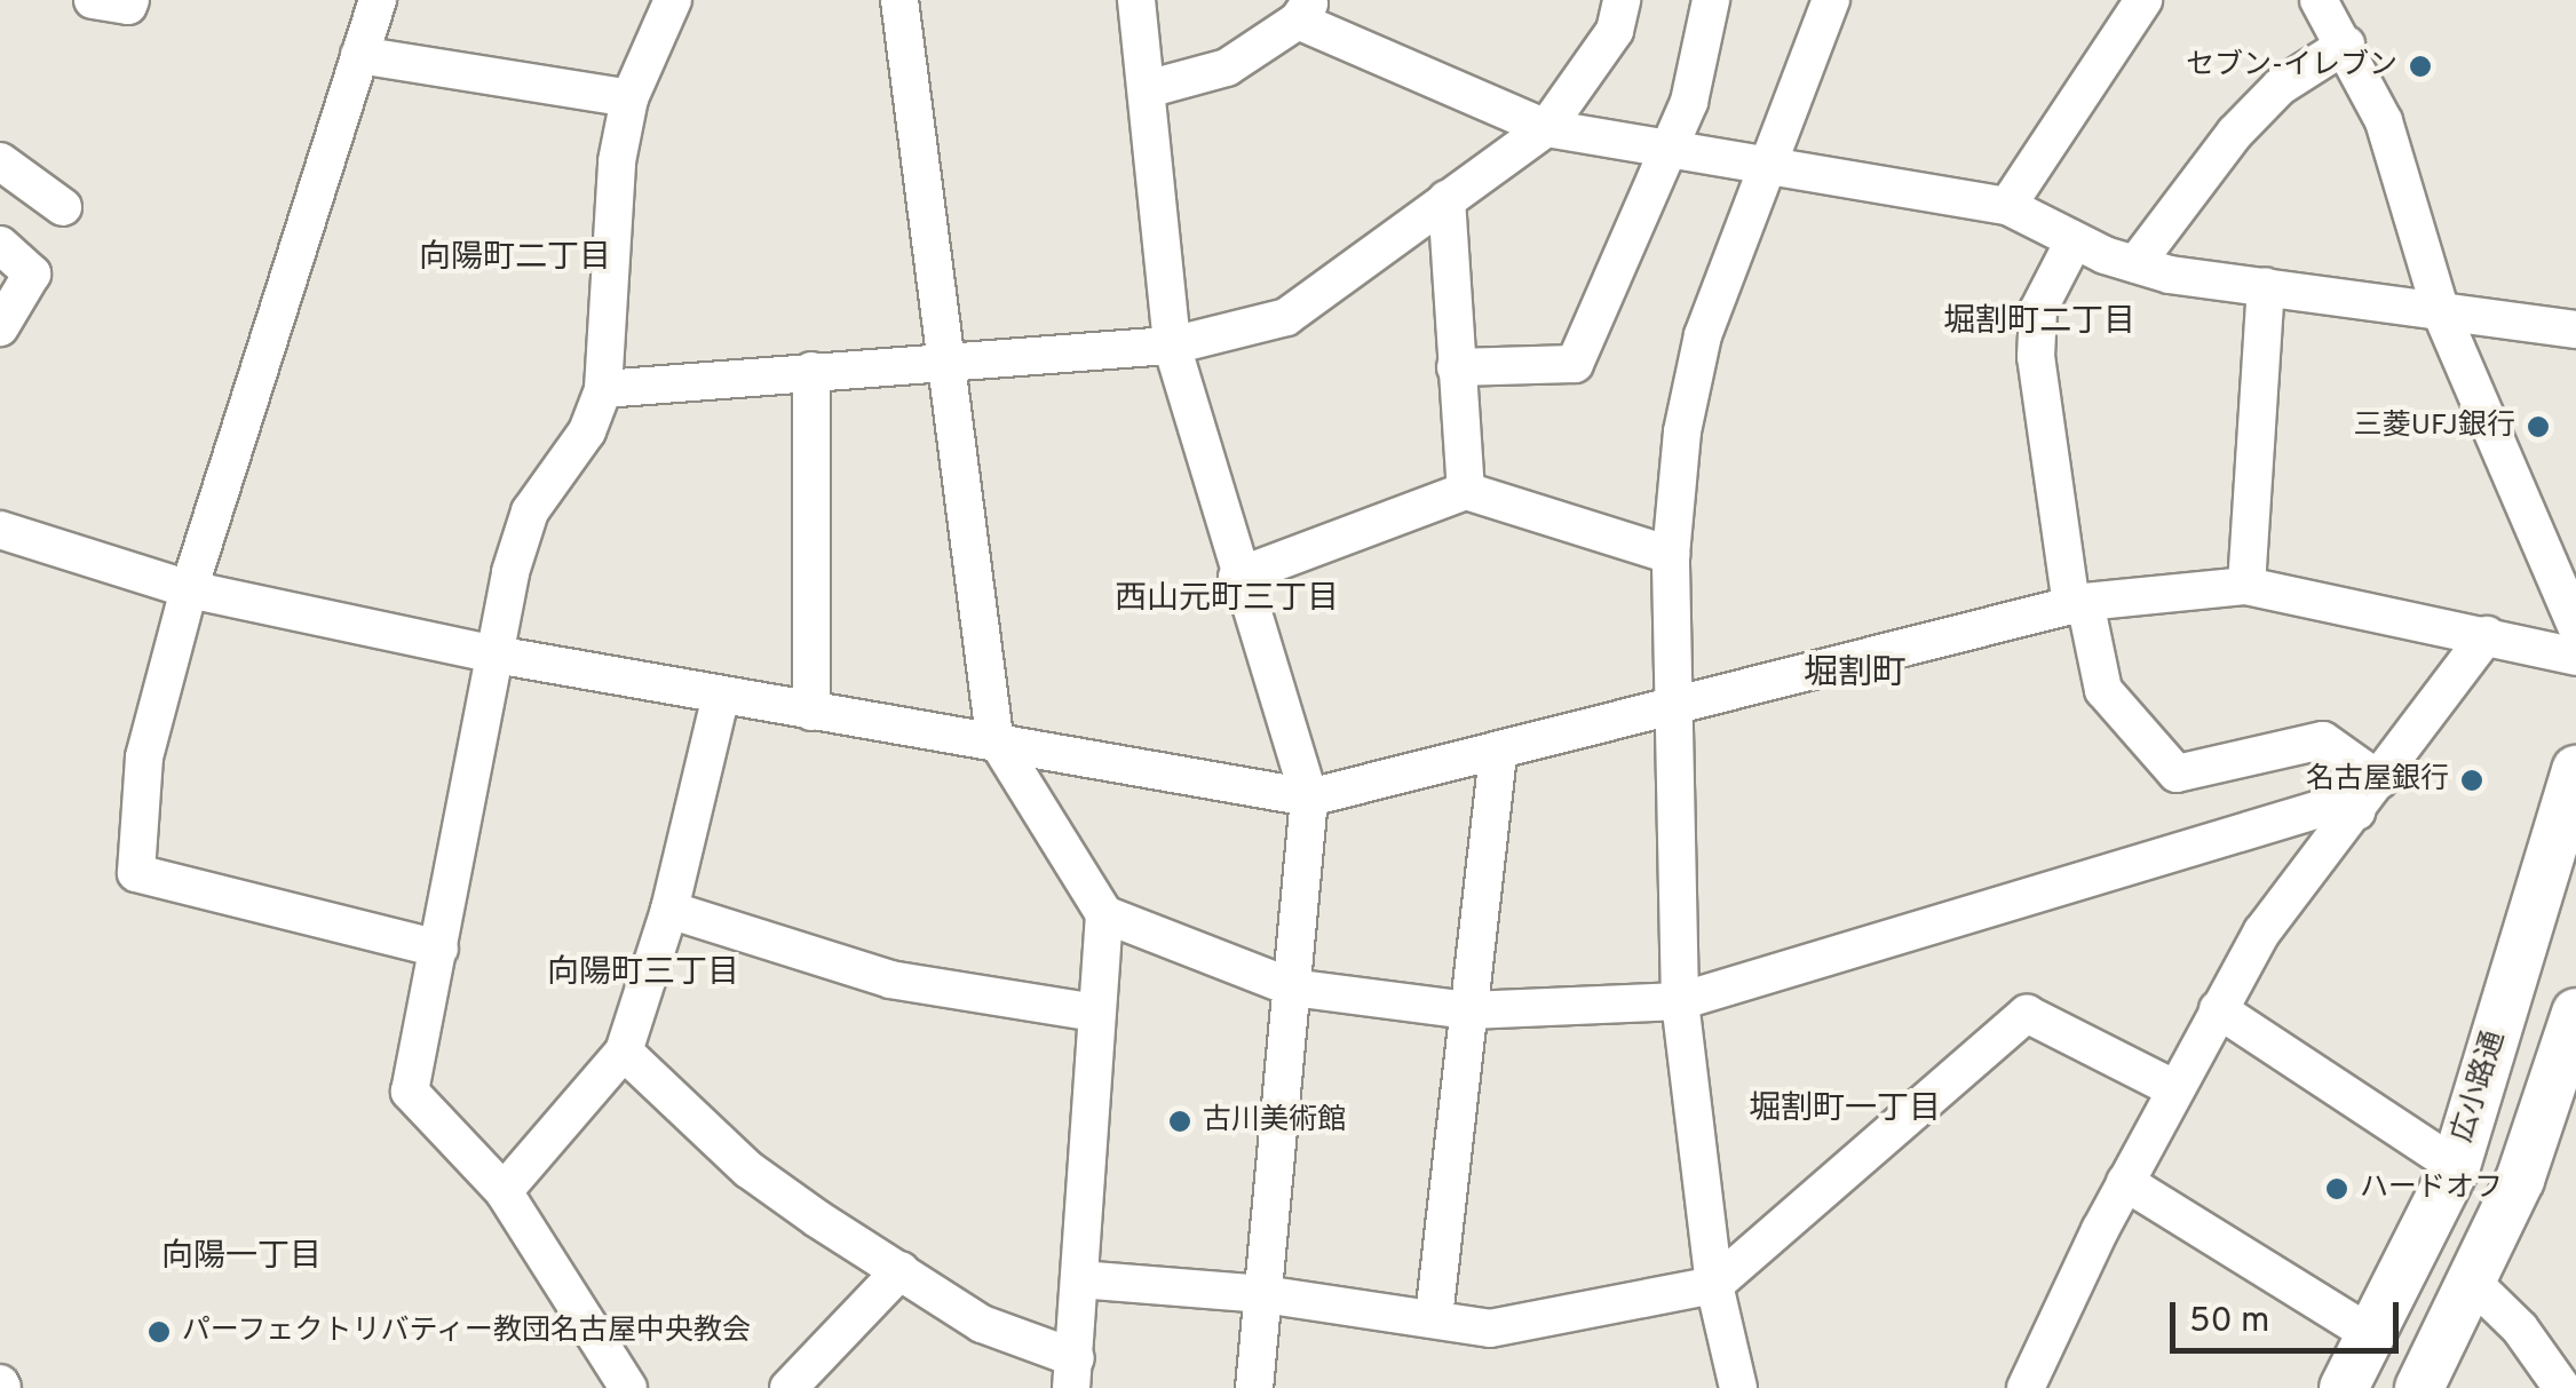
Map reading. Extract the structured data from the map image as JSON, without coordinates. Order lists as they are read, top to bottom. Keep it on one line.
{"streets":{"main road":["広小路通"]},"districts":["向陽町二丁目","堀割町二丁目","西山元町三丁目","堀割町","向陽町三丁目","堀割町一丁目","向陽一丁目"],"places":["セブン-イレブン","三菱UFJ銀行","名古屋銀行","古川美術館","ハードオフ","パーフェクトリバティー教団名古屋中央教会"],"scale_bar":"50 m"}
